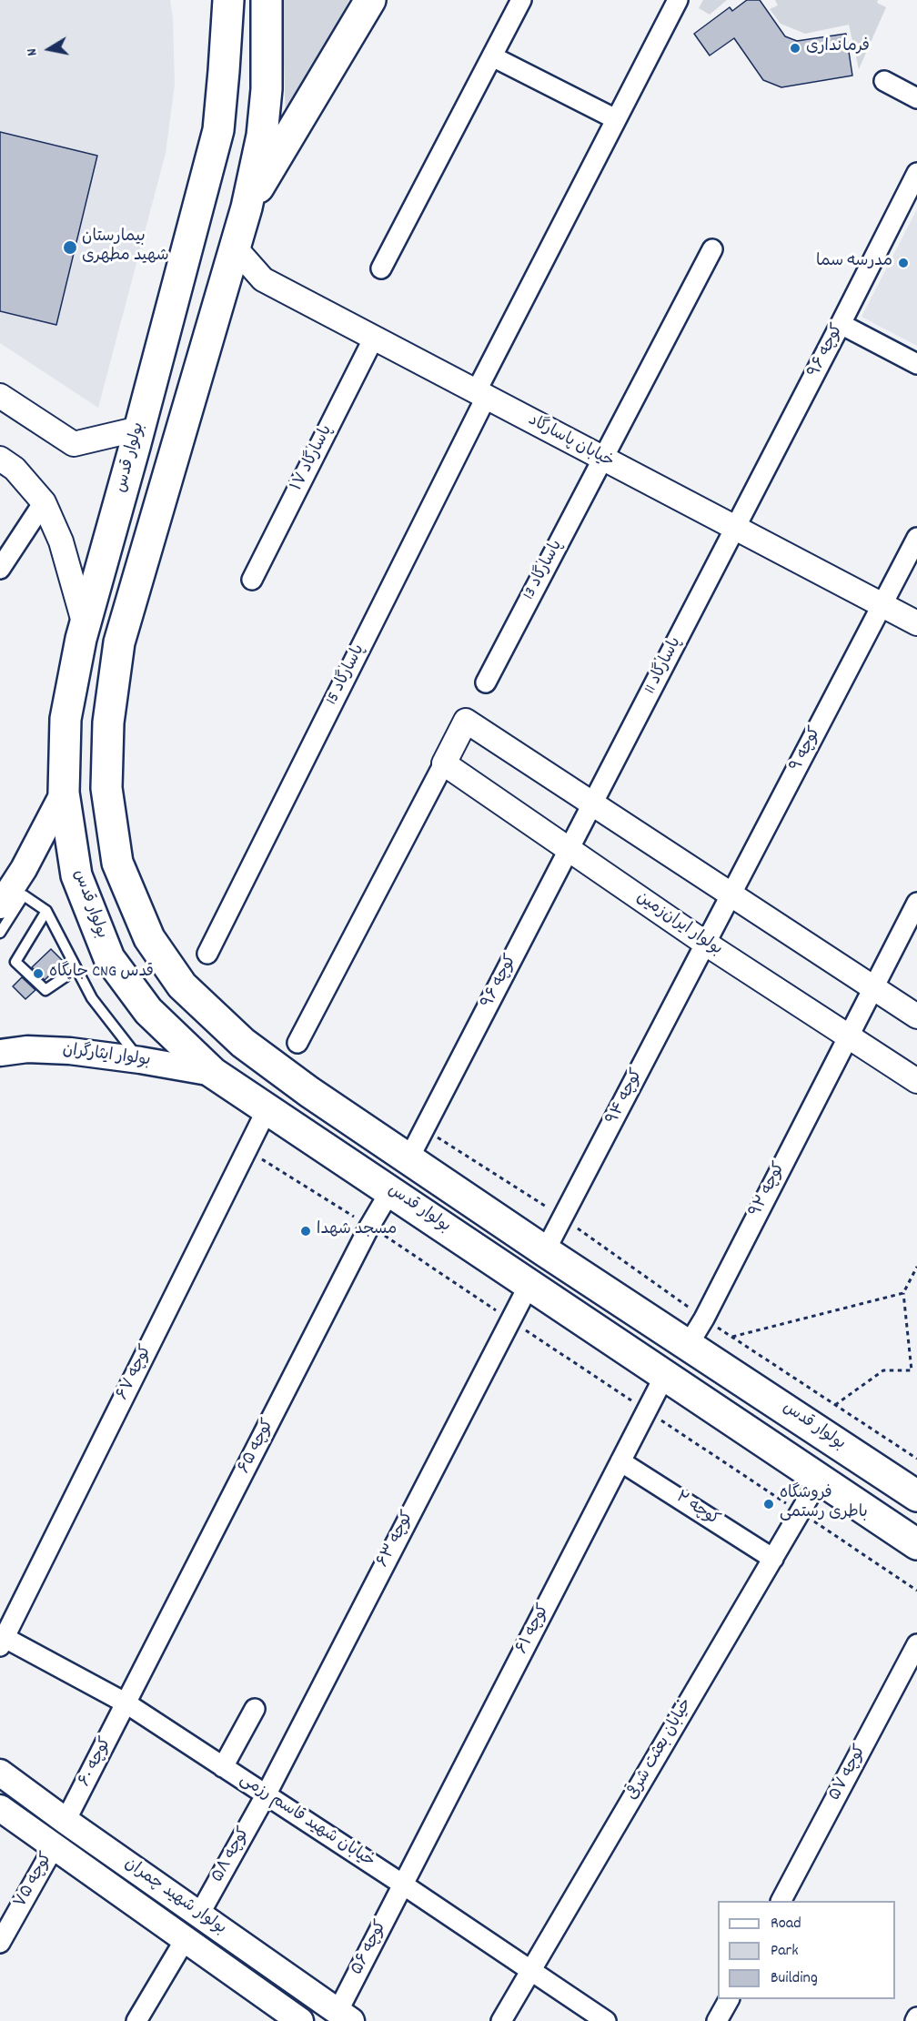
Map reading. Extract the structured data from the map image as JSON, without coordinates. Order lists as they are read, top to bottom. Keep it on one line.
{"streets":{"main road":["بولوار قدس","بولوار ایثارگران","بولوار شهید چمران"],"street":["کوچه ۹۶","خیابان پاسارگاد","پاسارگاد ۱۷","پاسارگاد 13","پاسارگاد 11","پاسارگاد 15","کوچه ۹","بولوار ایران‌زمین","کوچه ۹۴","کوچه ۹۲","کوچه ۶۷","کوچه ۶۵","کوچه ۲","کوچه ۶۳","کوچه ۶۱","خیابان بعثت شرقی","کوچه ۶۰","کوچه ۵۷","خیابان شهید قاسم رزمی","کوچه ۵۸","کوچه ۷۵","کوچه ۵۶"]},"crossings":[["کوچه ۹۶","خیابان پاسارگاد"],["کوچه ۹۶","بولوار قدس"],["کوچه ۹۶","پاسارگاد 11"],["کوچه ۹۶","بولوار ایران‌زمین"],["خیابان پاسارگاد","بولوار قدس"],["خیابان پاسارگاد","پاسارگاد ۱۷"],["خیابان پاسارگاد","پاسارگاد 13"],["خیابان پاسارگاد","پاسارگاد 11"],["خیابان پاسارگاد","پاسارگاد 15"],["خیابان پاسارگاد","کوچه ۹"],["بولوار قدس","بولوار ایثارگران"],["بولوار قدس","کوچه ۹۴"],["بولوار قدس","کوچه ۹۲"],["بولوار قدس","کوچه ۶۷"],["بولوار قدس","کوچه ۶۵"],["بولوار قدس","کوچه ۶۳"],["بولوار قدس","کوچه ۶۱"],["بولوار قدس","خیابان بعثت شرقی"],["کوچه ۹","بولوار ایران‌زمین"],["کوچه ۹","کوچه ۹۴"],["بولوار ایران‌زمین","کوچه ۹۴"],["بولوار ایران‌زمین","کوچه ۹۲"],["کوچه ۶۷","خیابان شهید قاسم رزمی"],["کوچه ۶۵","کوچه ۶۰"],["کوچه ۶۵","خیابان شهید قاسم رزمی"],["کوچه ۲","کوچه ۶۱"],["کوچه ۲","خیابان بعثت شرقی"],["کوچه ۶۳","خیابان شهید قاسم رزمی"],["کوچه ۶۳","کوچه ۵۸"],["کوچه ۶۱","خیابان شهید قاسم رزمی"],["کوچه ۶۱","کوچه ۵۶"],["خیابان بعثت شرقی","خیابان شهید قاسم رزمی"],["کوچه ۶۰","خیابان شهید قاسم رزمی"],["کوچه ۶۰","بولوار شهید چمران"],["خیابان شهید قاسم رزمی","کوچه ۵۸"],["خیابان شهید قاسم رزمی","کوچه ۵۶"],["کوچه ۵۸","بولوار شهید چمران"],["کوچه ۷۵","بولوار شهید چمران"],["بولوار شهید چمران","کوچه ۵۶"]],"places":["فرمانداری","بیمارستان شهید مطهری","مدرسه سما","جایگاه CNG قدس","مسجد شهدا","فروشگاه باطری رستمی"],"legend":["Road","Park","Building"],"north":"left"}
